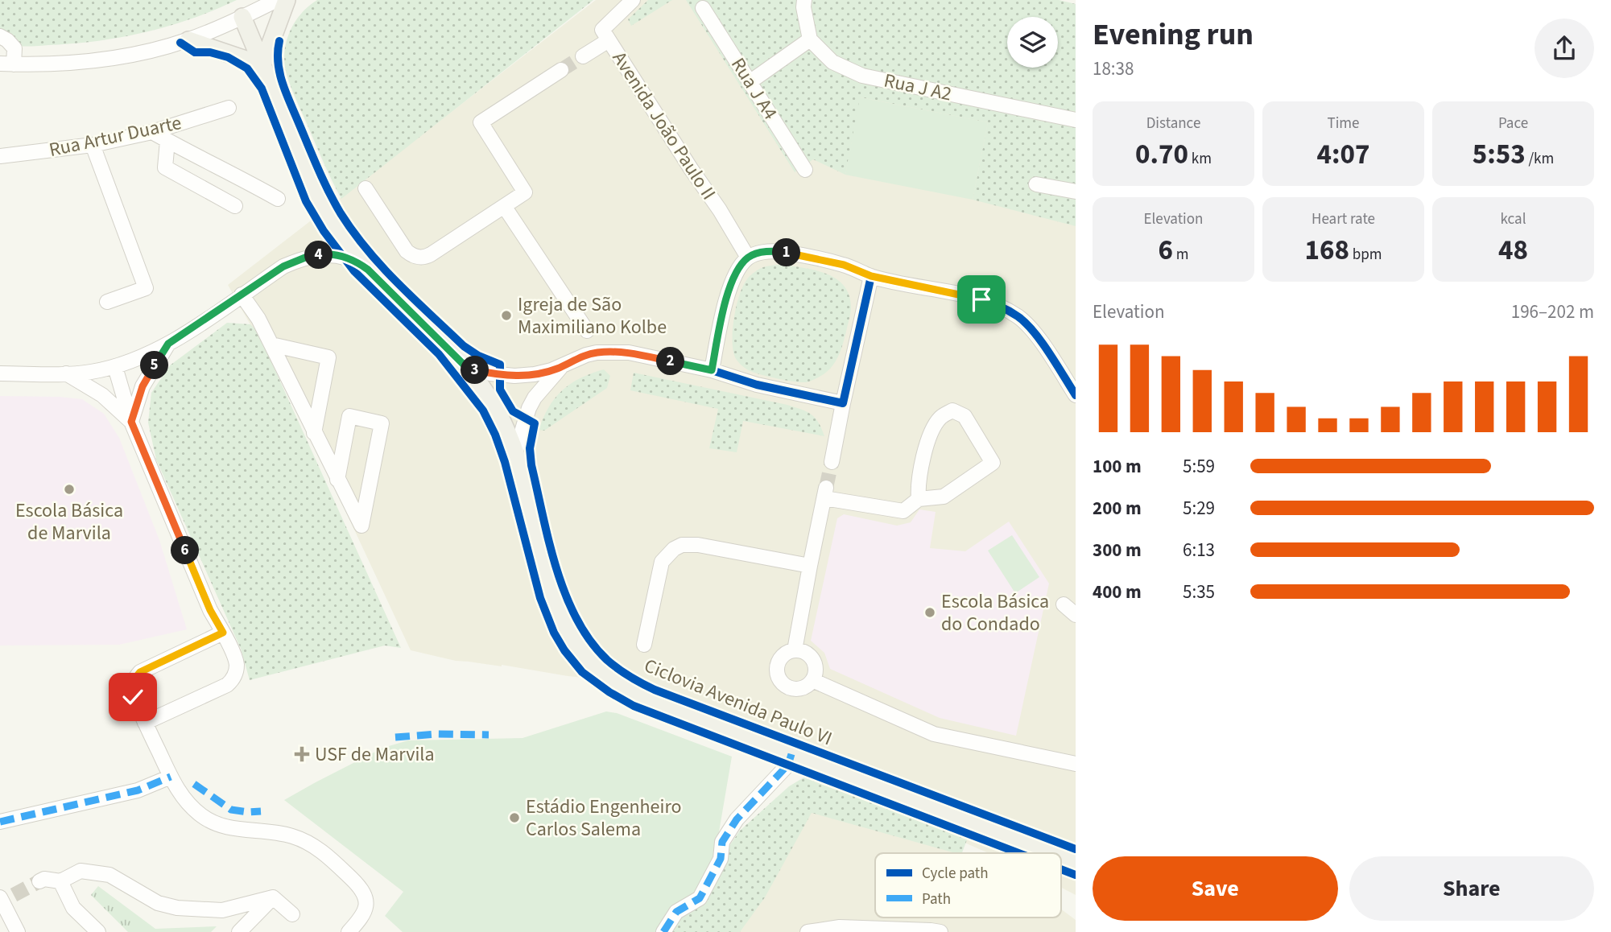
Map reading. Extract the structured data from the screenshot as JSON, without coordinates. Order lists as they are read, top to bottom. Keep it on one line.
{"streets":{"street":["Rua J A2","Rua J A4","Avenida João Paulo II","Rua Artur Duarte"],"cycle path":["Ciclovia Avenida Paulo VI"]},"places":{"other":["Igreja de São Maximiliano Kolbe","Escola Básica de Marvila","Escola Básica do Condado","Estádio Engenheiro Carlos Salema"],"health":["USF de Marvila"]},"legend":["Cycle path","Path"],"page":{"heading":["Evening run","18:38"],"stats":[["Distance","0.70 km"],["Time","4:07"],["Pace","5:53 /km"],["Elevation","6 m"],["Heart rate","168 bpm"],["kcal","48"]],"pins":["1","4","2","5","3","6"],"chart":["Elevation","196–202 m"],"list":[{"name":"100 m","note":"5:59"},{"name":"200 m","note":"5:29"},{"name":"300 m","note":"6:13"},{"name":"400 m","note":"5:35"}],"buttons":["Save","Share"]}}
